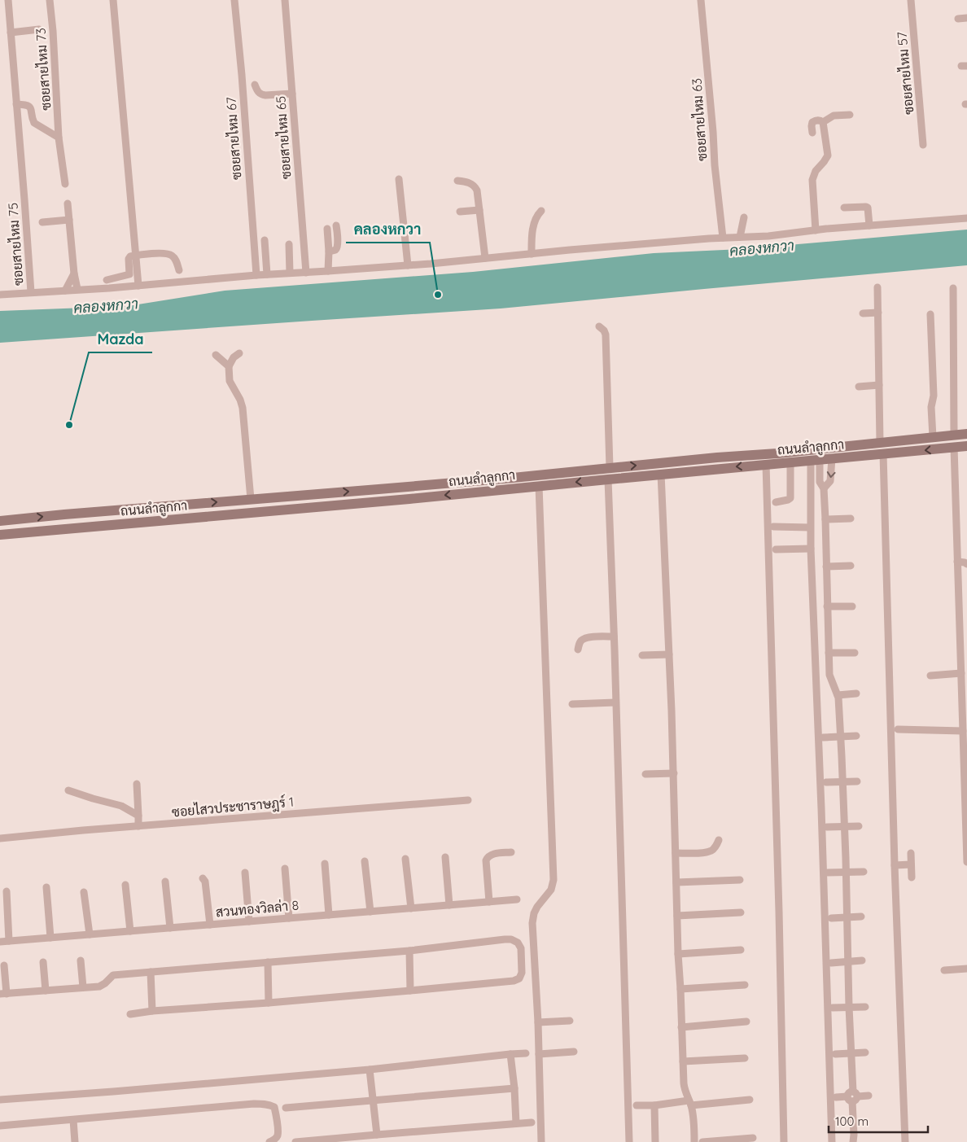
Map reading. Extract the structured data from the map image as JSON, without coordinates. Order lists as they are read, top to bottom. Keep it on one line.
{"streets":{"main road":["ถนนลำลูกกา"],"street":["ซอยสายไหม 73","ซอยสายไหม 57","ซอยสายไหม 63","ซอยสายไหม 65","ซอยสายไหม 67","ซอยสายไหม 75","ซอยไสวประชาราษฎร์ 1","สวนทองวิลล่า 8"]},"water":["คลองหกวา"],"places":["คลองหกวา","Mazda"],"scale_bar":"100 m"}
